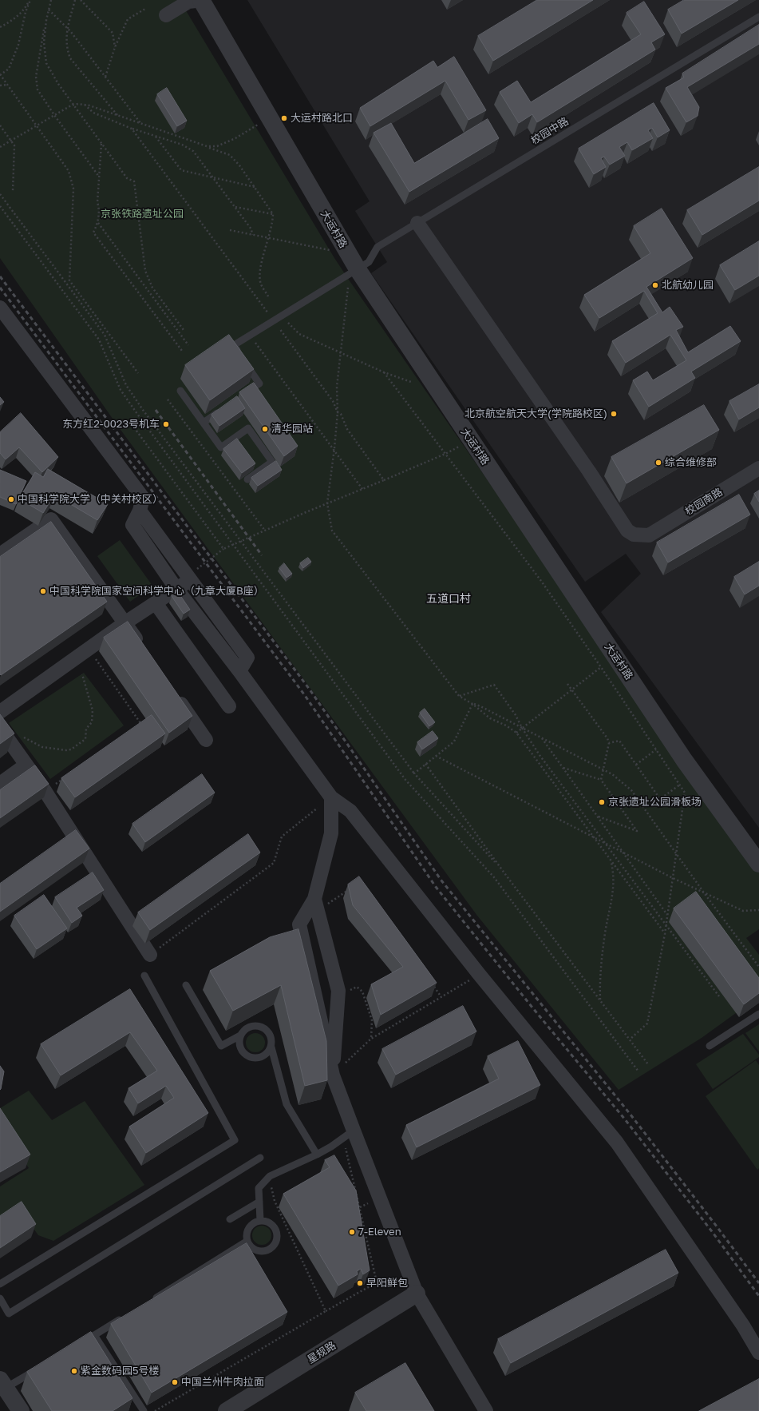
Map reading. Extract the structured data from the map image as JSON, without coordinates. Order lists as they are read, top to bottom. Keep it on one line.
{"streets":{"street":["大运村路","校园南路","星规路"],"lane":["校园中路"]},"crossings":[["校园中路","大运村路"],["校园中路","校园南路"]],"districts":["五道口村"],"parks":["京张铁路遗址公园"],"places":["大运村路北口","北航幼儿园","北京航空航天大学(学院路校区)","东方红2-0023号机车","清华园站","综合维修部","中国科学院大学（中关村校区）","中国科学院国家空间科学中心（九章大厦B座）","京张遗址公园滑板场","7-Eleven","早阳鲜包","紫金数码园5号楼","中国兰州牛肉拉面"]}
